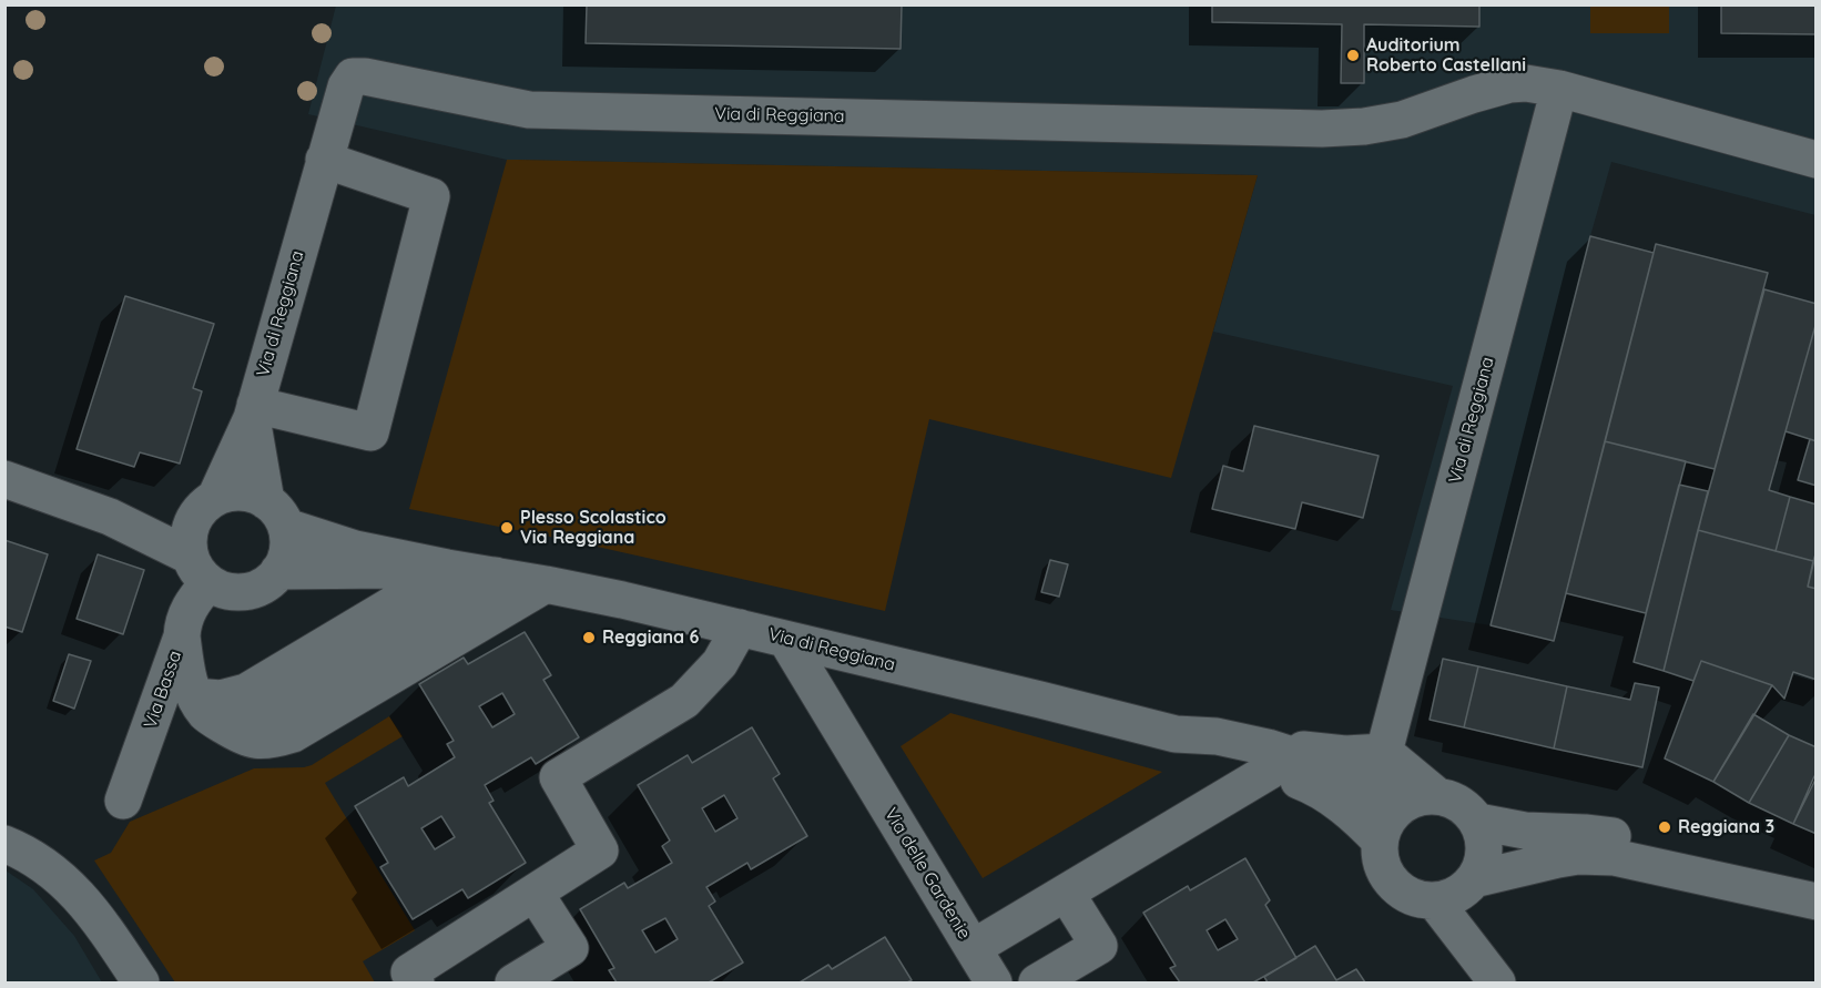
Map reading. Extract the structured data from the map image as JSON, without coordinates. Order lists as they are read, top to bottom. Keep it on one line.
{"streets":{"street":["Via di Reggiana","Via Bassa","Via delle Gardenie"]},"crossings":[["Via di Reggiana","Via Bassa"],["Via di Reggiana","Via delle Gardenie"]],"places":["Auditorium Roberto Castellani","Plesso Scolastico Via Reggiana","Reggiana 6","Reggiana 3"]}
